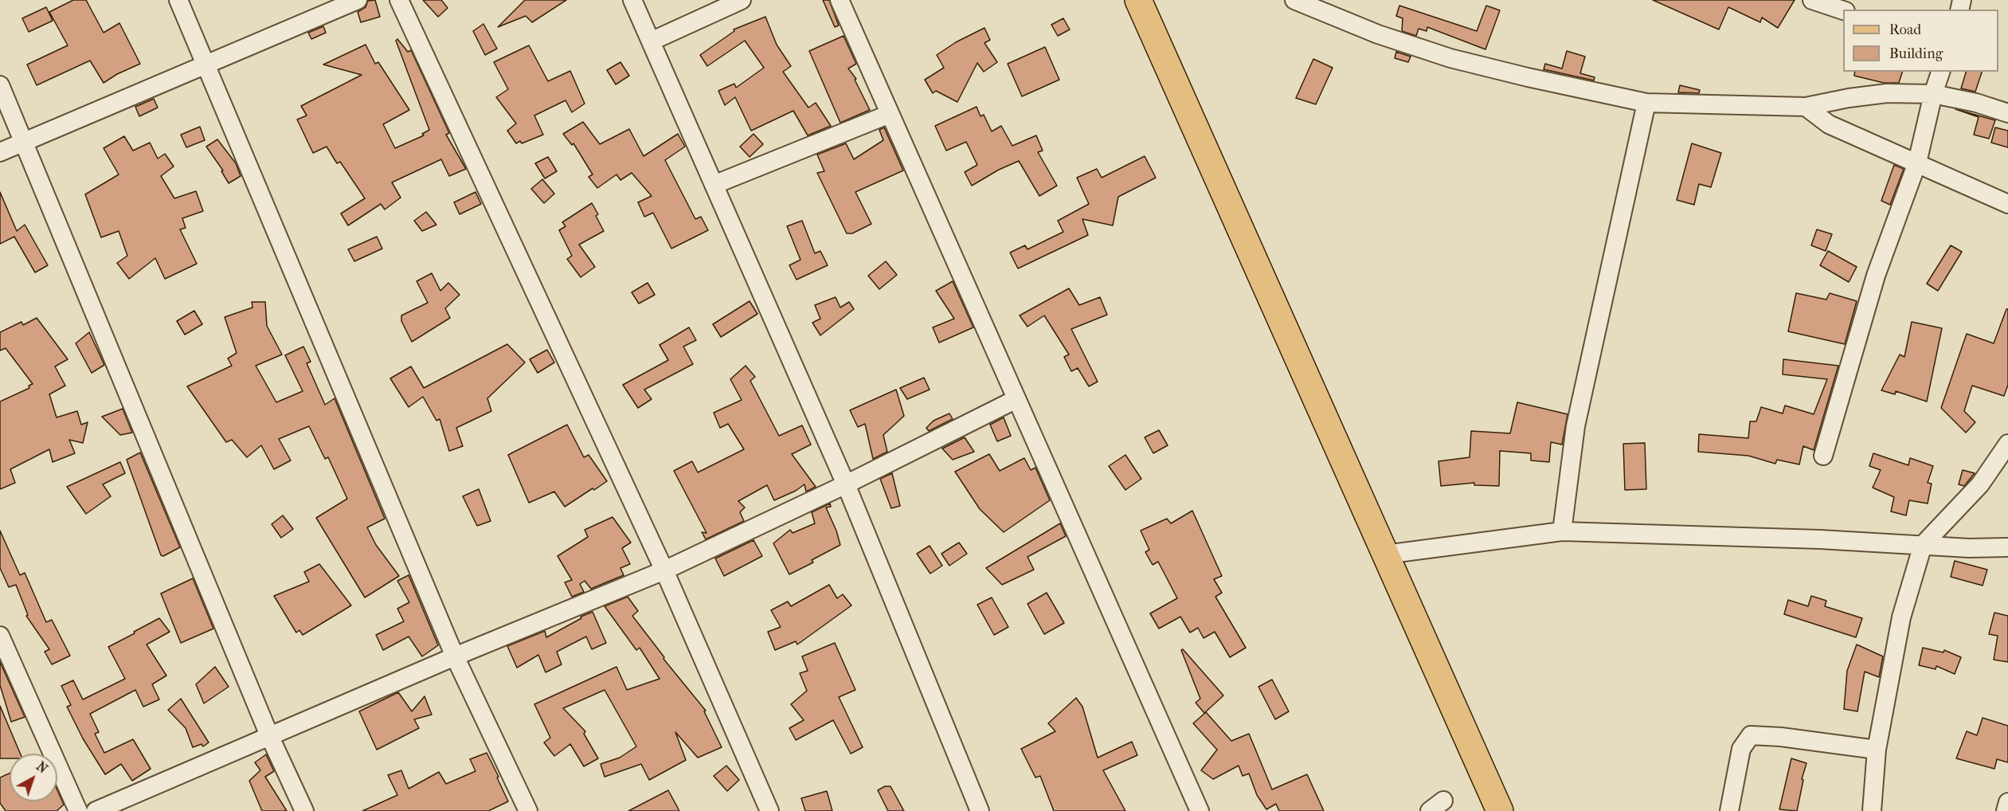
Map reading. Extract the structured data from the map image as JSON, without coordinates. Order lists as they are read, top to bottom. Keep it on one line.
{"legend":["Road","Building"],"north":"top right"}
